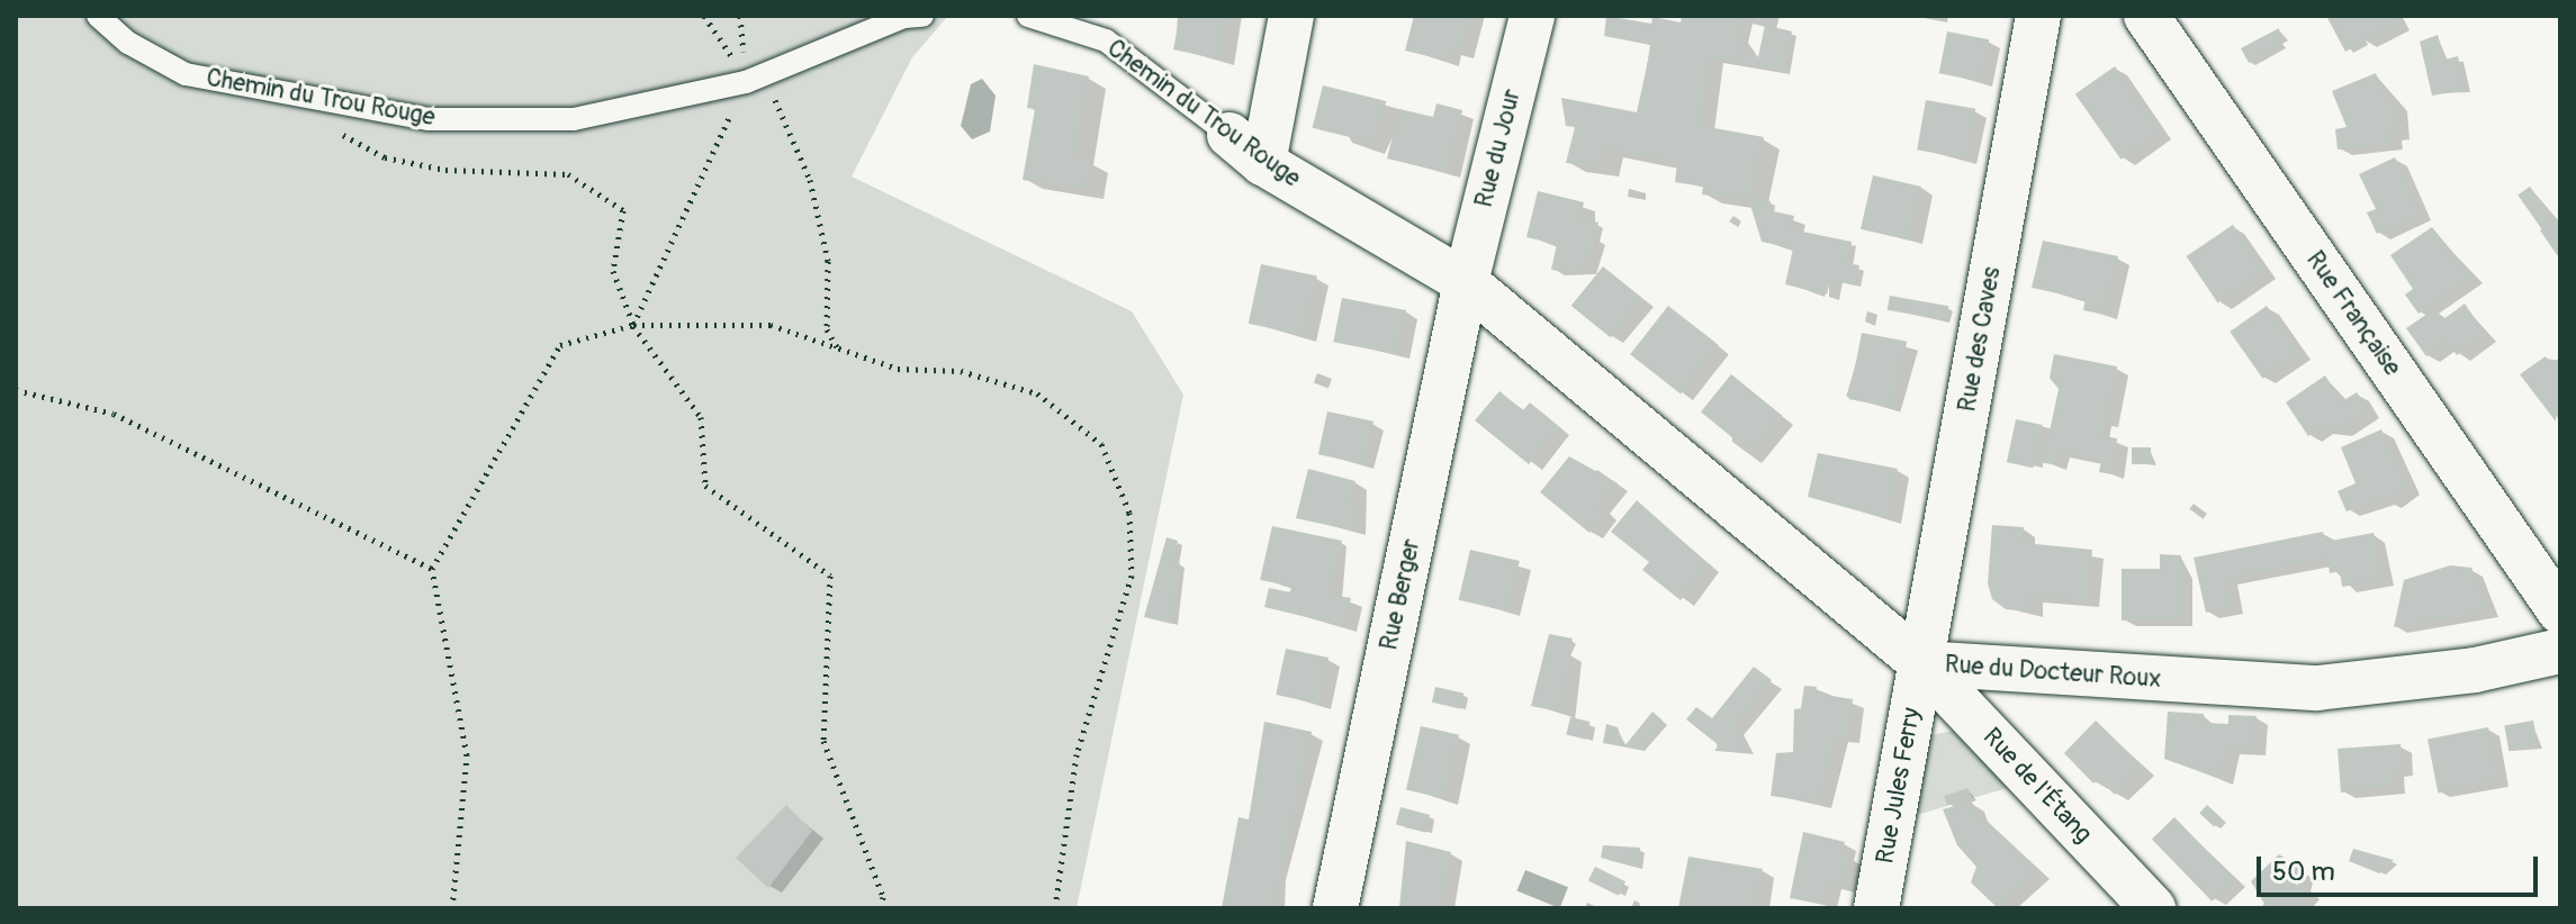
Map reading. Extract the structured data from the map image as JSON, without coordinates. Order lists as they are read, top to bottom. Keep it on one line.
{"streets":{"street":["Chemin du Trou Rouge","Rue du Jour","Rue Française","Rue des Caves","Rue Berger","Rue du Docteur Roux","Rue Jules Ferry","Rue de l'Étang"]},"crossings":[["Chemin du Trou Rouge","Rue du Jour"],["Chemin du Trou Rouge","Rue Berger"],["Chemin du Trou Rouge","Rue du Docteur Roux"],["Rue du Jour","Rue Berger"],["Rue du Jour","Rue du Docteur Roux"],["Rue des Caves","Rue du Docteur Roux"],["Rue des Caves","Rue Jules Ferry"],["Rue des Caves","Rue de l'Étang"],["Rue Berger","Rue du Docteur Roux"],["Rue du Docteur Roux","Rue Jules Ferry"],["Rue du Docteur Roux","Rue de l'Étang"],["Rue Jules Ferry","Rue de l'Étang"]],"scale_bar":"50 m"}
